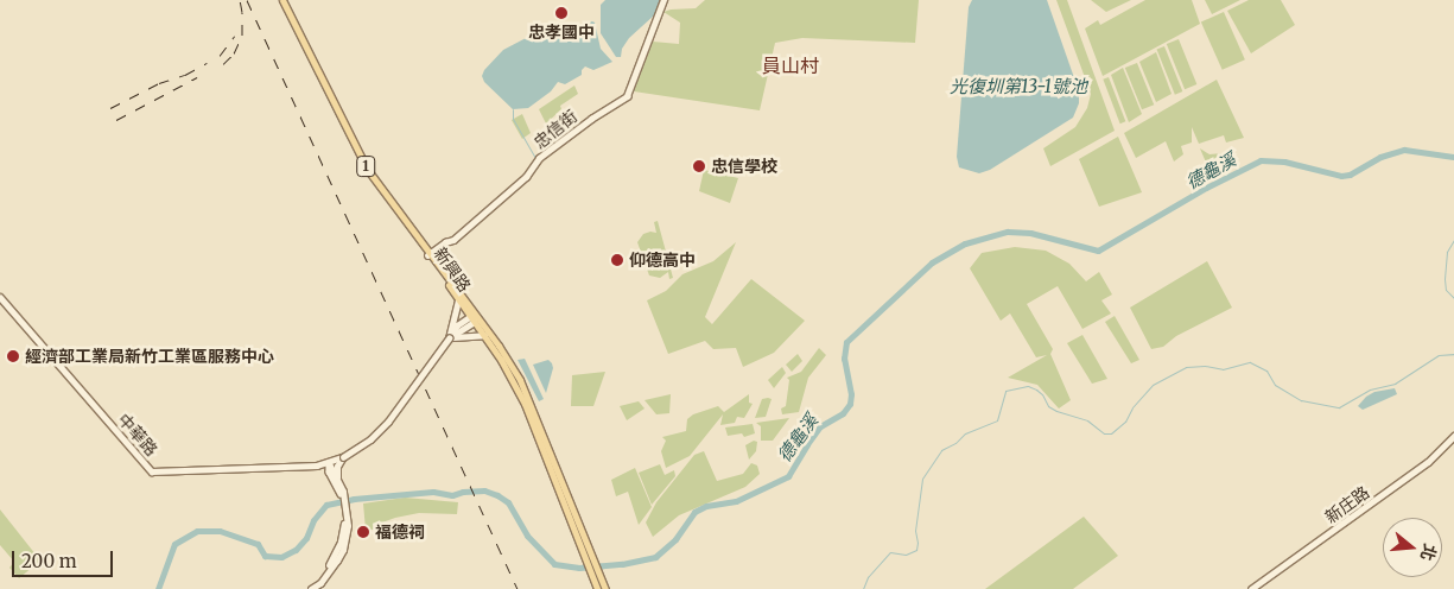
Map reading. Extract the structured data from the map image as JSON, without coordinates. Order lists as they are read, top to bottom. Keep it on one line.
{"streets":{"main road":["1","新興路"],"street":["忠信街","中華路","新庄路"]},"crossings":[["忠信街","新興路"],["1","新興路"]],"districts":["員山村"],"water":["光復圳第13-1號池","德龜溪"],"places":["忠孝國中","忠信學校","仰德高中","經濟部工業局新竹工業區服務中心","福德祠"],"scale_bar":"200 m","north":"right"}
